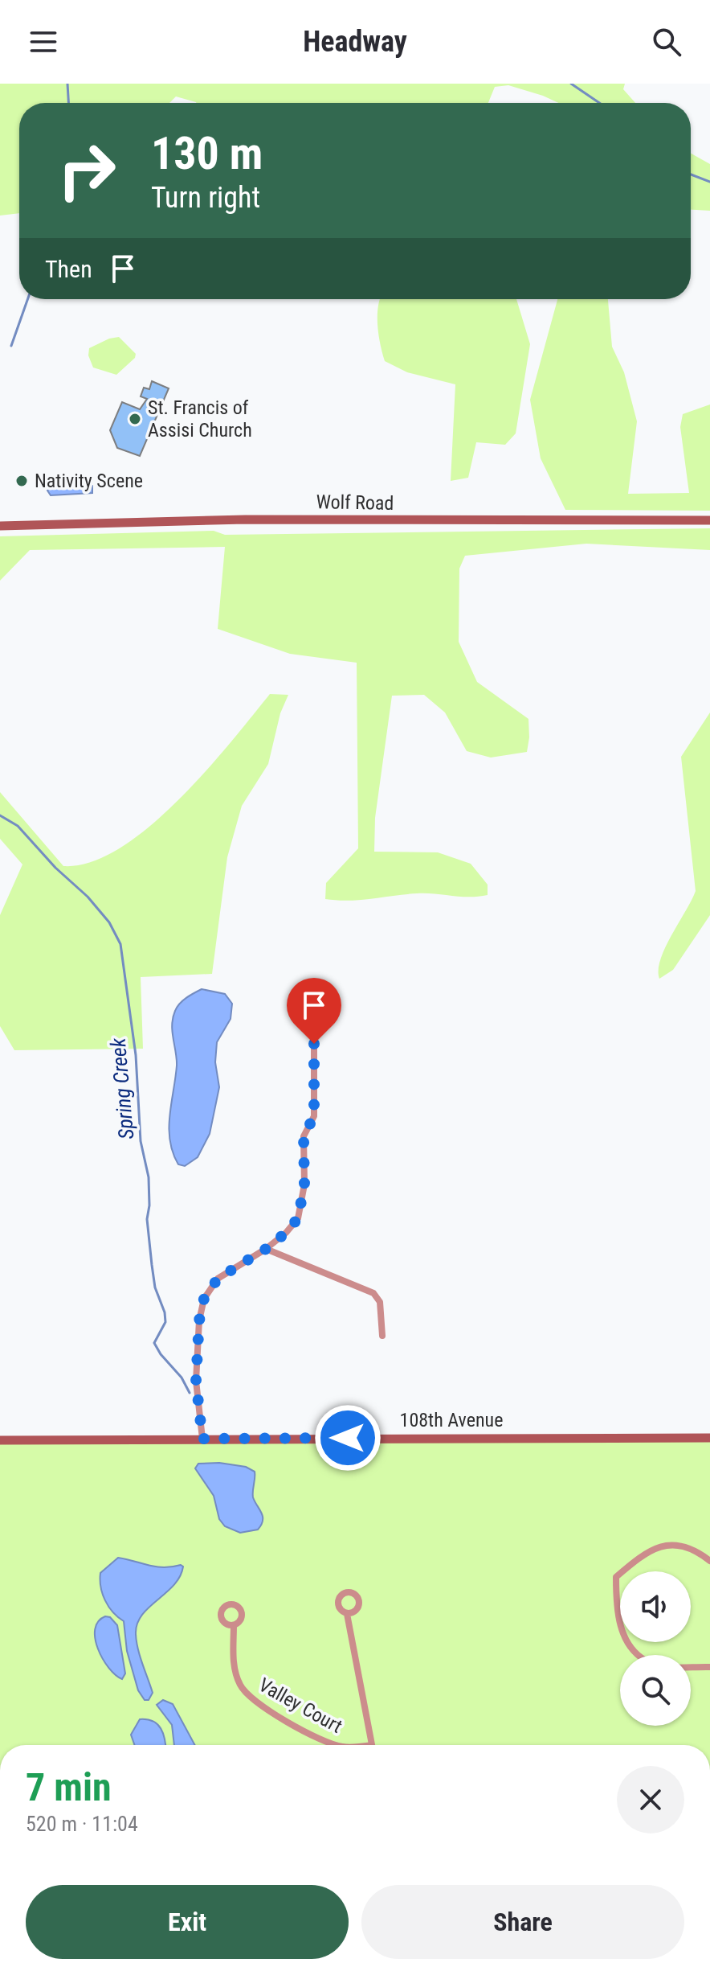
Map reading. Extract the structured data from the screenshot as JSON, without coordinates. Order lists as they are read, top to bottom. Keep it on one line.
{"streets":{"street":["Wolf Road","108th Avenue","Valley Court"]},"water":["Spring Creek"],"places":["St. Francis of Assisi Church","Nativity Scene"],"page":{"header":"Headway","turn":["130 m","Turn right"],"then":"Then","heading":["7 min","520 m · 11:04"],"buttons":["Exit","Share"]}}
